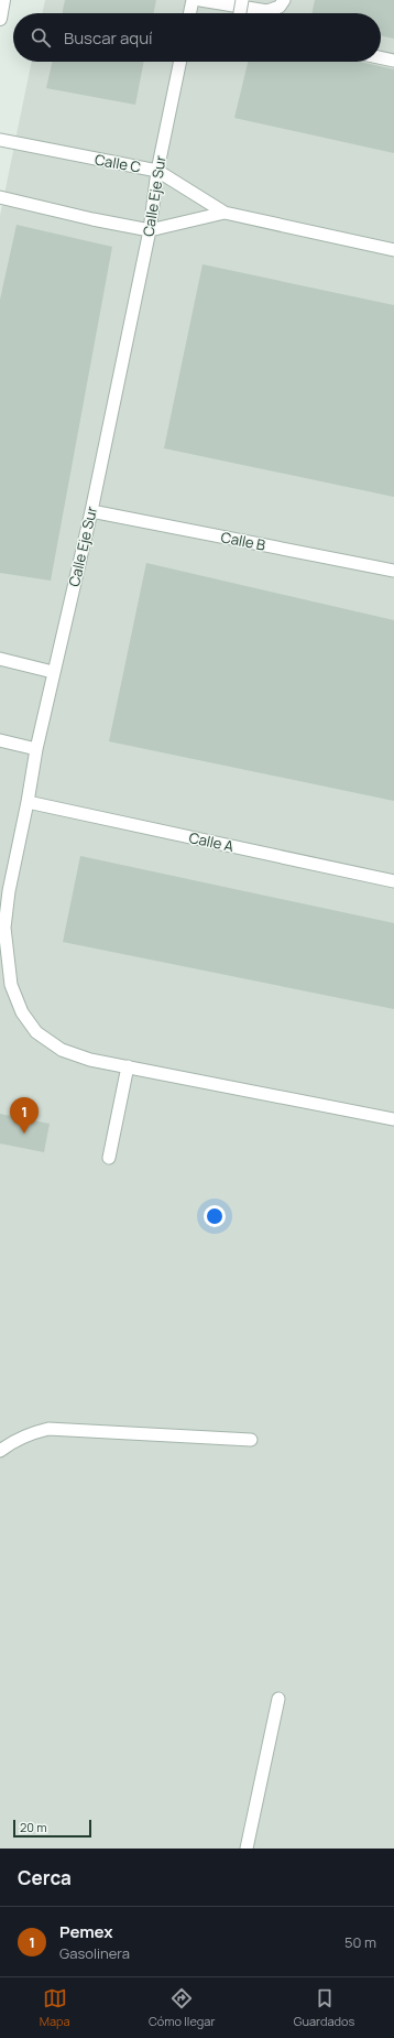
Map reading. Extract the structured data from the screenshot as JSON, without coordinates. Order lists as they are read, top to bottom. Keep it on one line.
{"streets":{"lane":["Calle C","Calle Eje Sur","Calle B","Calle A"]},"crossings":[["Calle C","Calle Eje Sur"],["Calle Eje Sur","Calle B"],["Calle Eje Sur","Calle A"]],"scale_bar":"20 m","page":{"search":"Buscar aquí","pins":"1","scale":"20 m","heading":"Cerca","list":[{"mark":"1","name":"Pemex","note":"Gasolinera","value":"50 m"}],"nav":["Mapa","Cómo llegar","Guardados"]}}
